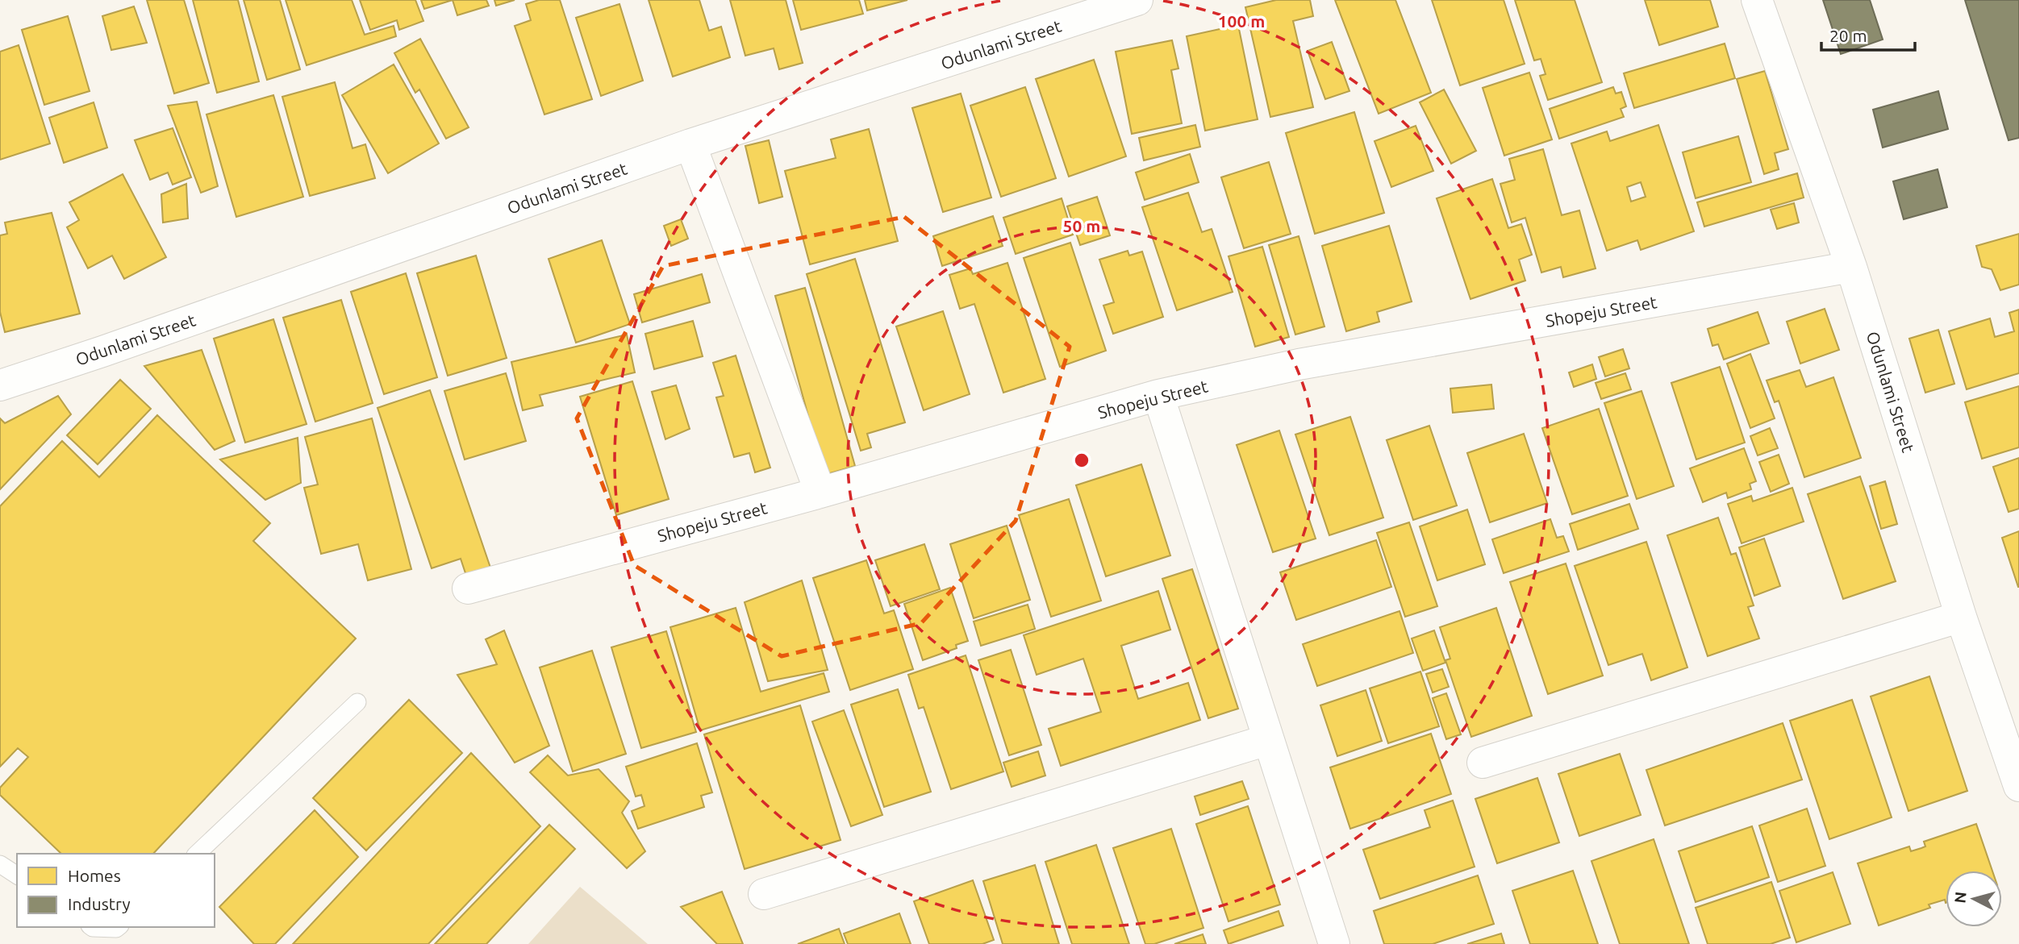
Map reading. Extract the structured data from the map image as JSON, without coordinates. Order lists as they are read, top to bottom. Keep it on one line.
{"streets":{"street":["Odunlami Street","Shopeju Street"]},"crossings":[["Odunlami Street","Shopeju Street"]],"legend":["Homes","Industry"],"scale_bar":"20 m","north":"left","rings":["100 m","50 m"]}
